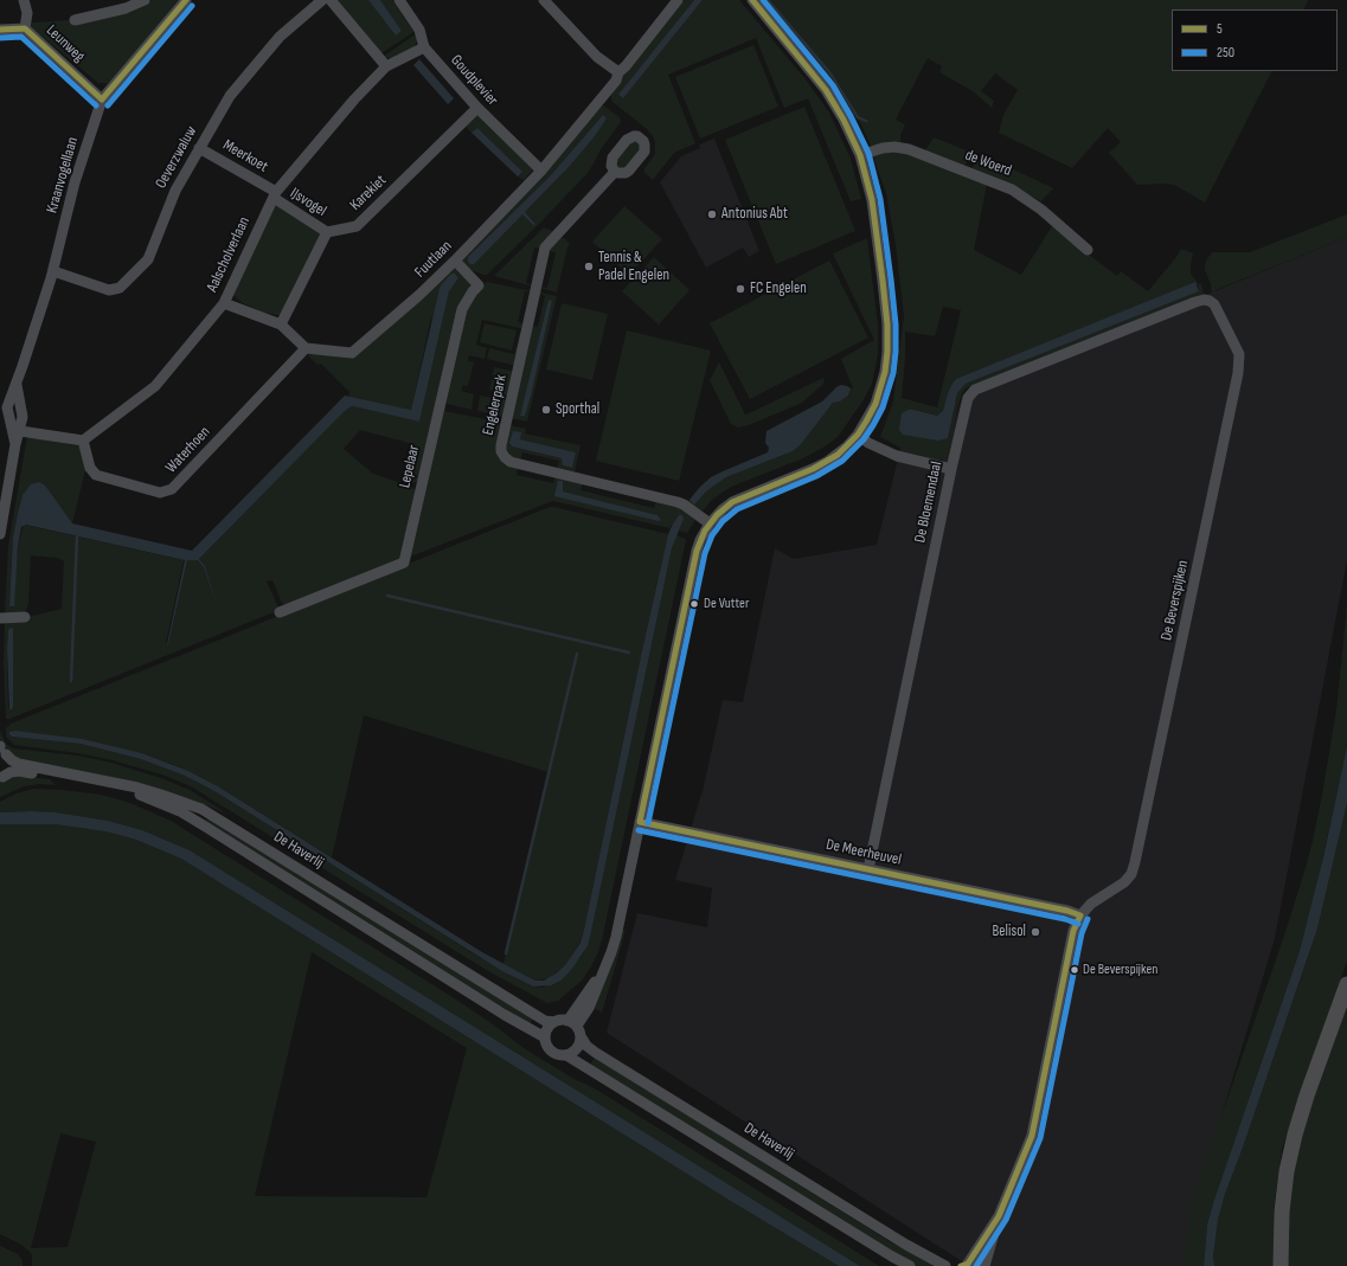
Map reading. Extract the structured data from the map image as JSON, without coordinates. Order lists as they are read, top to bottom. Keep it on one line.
{"streets":{"street":["Leunweg","Goudplevier","Meerkoet","Oeverzwaluw","de Woerd","Kraanvogellaan","Karekiet","IJsvogel","Aalscholverlaan","Fuutlaan","Engelerpark","Waterhoen","Lepelaar","De Bloemendaal","De Beverspijken","De Haverlij","De Meerheuvel"]},"crossings":[["Leunweg","Kraanvogellaan"],["Goudplevier","Karekiet"],["Goudplevier","Aalscholverlaan"],["Goudplevier","Fuutlaan"],["Meerkoet","Oeverzwaluw"],["Meerkoet","IJsvogel"],["Meerkoet","Aalscholverlaan"],["Oeverzwaluw","Kraanvogellaan"],["Karekiet","IJsvogel"],["IJsvogel","Aalscholverlaan"],["Aalscholverlaan","Waterhoen"],["Fuutlaan","Waterhoen"],["Fuutlaan","Lepelaar"],["De Bloemendaal","De Beverspijken"],["De Bloemendaal","De Meerheuvel"],["De Beverspijken","De Meerheuvel"]],"places":["Antonius Abt","Tennis & Padel Engelen","FC Engelen","Sporthal","De Vutter","Belisol","De Beverspijken"],"lines":["transit line 5","transit line 250"],"legend":["5","250"]}
